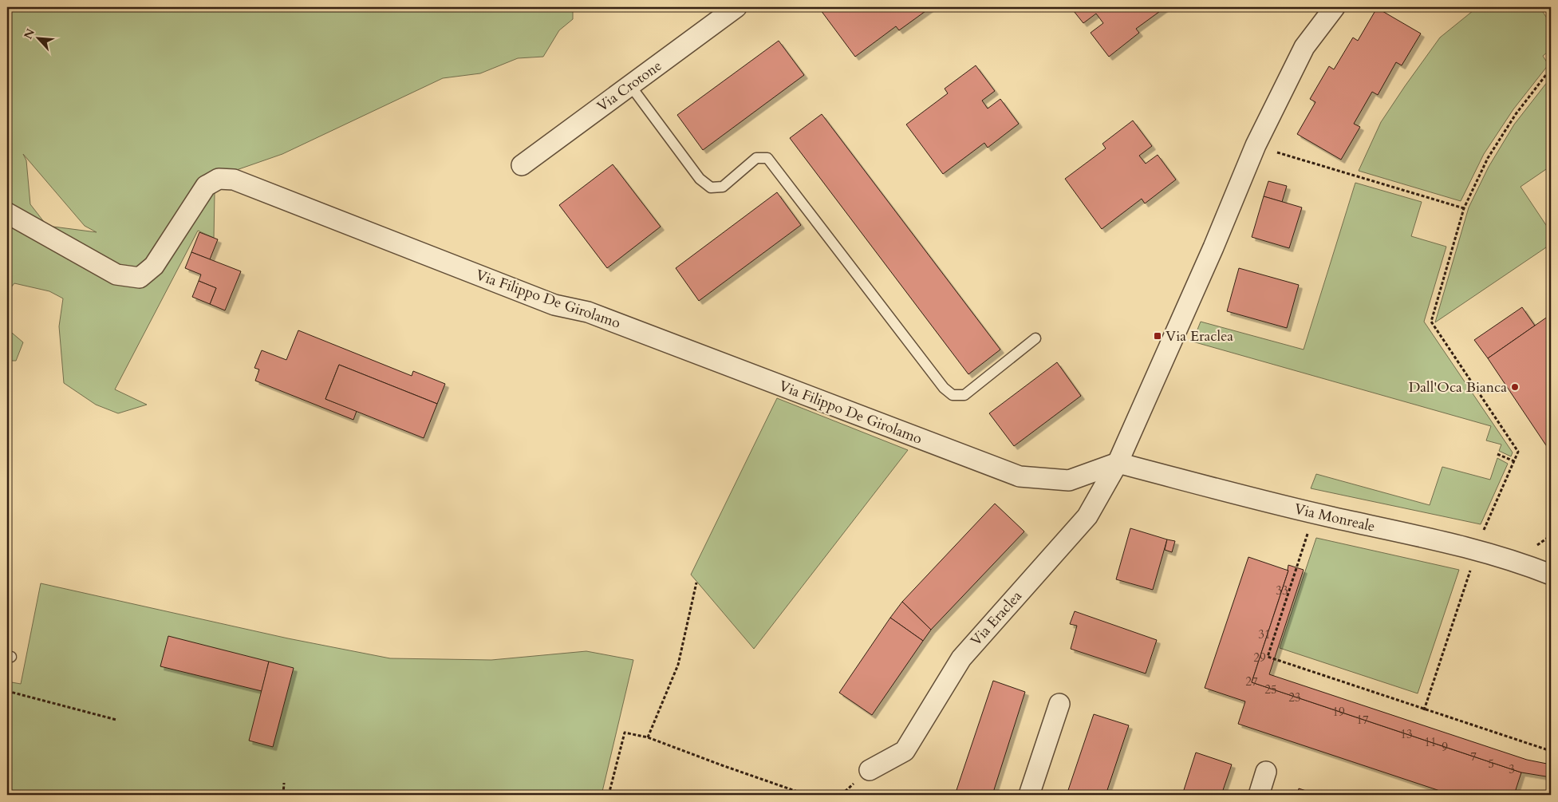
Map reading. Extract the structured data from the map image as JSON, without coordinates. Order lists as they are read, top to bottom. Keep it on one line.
{"streets":{"street":["Via Crotone","Via Filippo De Girolamo","Via Monreale","Via Eraclea"]},"crossings":[["Via Filippo De Girolamo","Via Monreale"],["Via Filippo De Girolamo","Via Eraclea"],["Via Monreale","Via Eraclea"]],"places":{"transit":["Via Eraclea"],"other":["Dall'Oca Bianca"]},"house_numbers":["33","31","29","27","25","23","19","17","13","11","9","7","5","3"],"north":"top left"}
